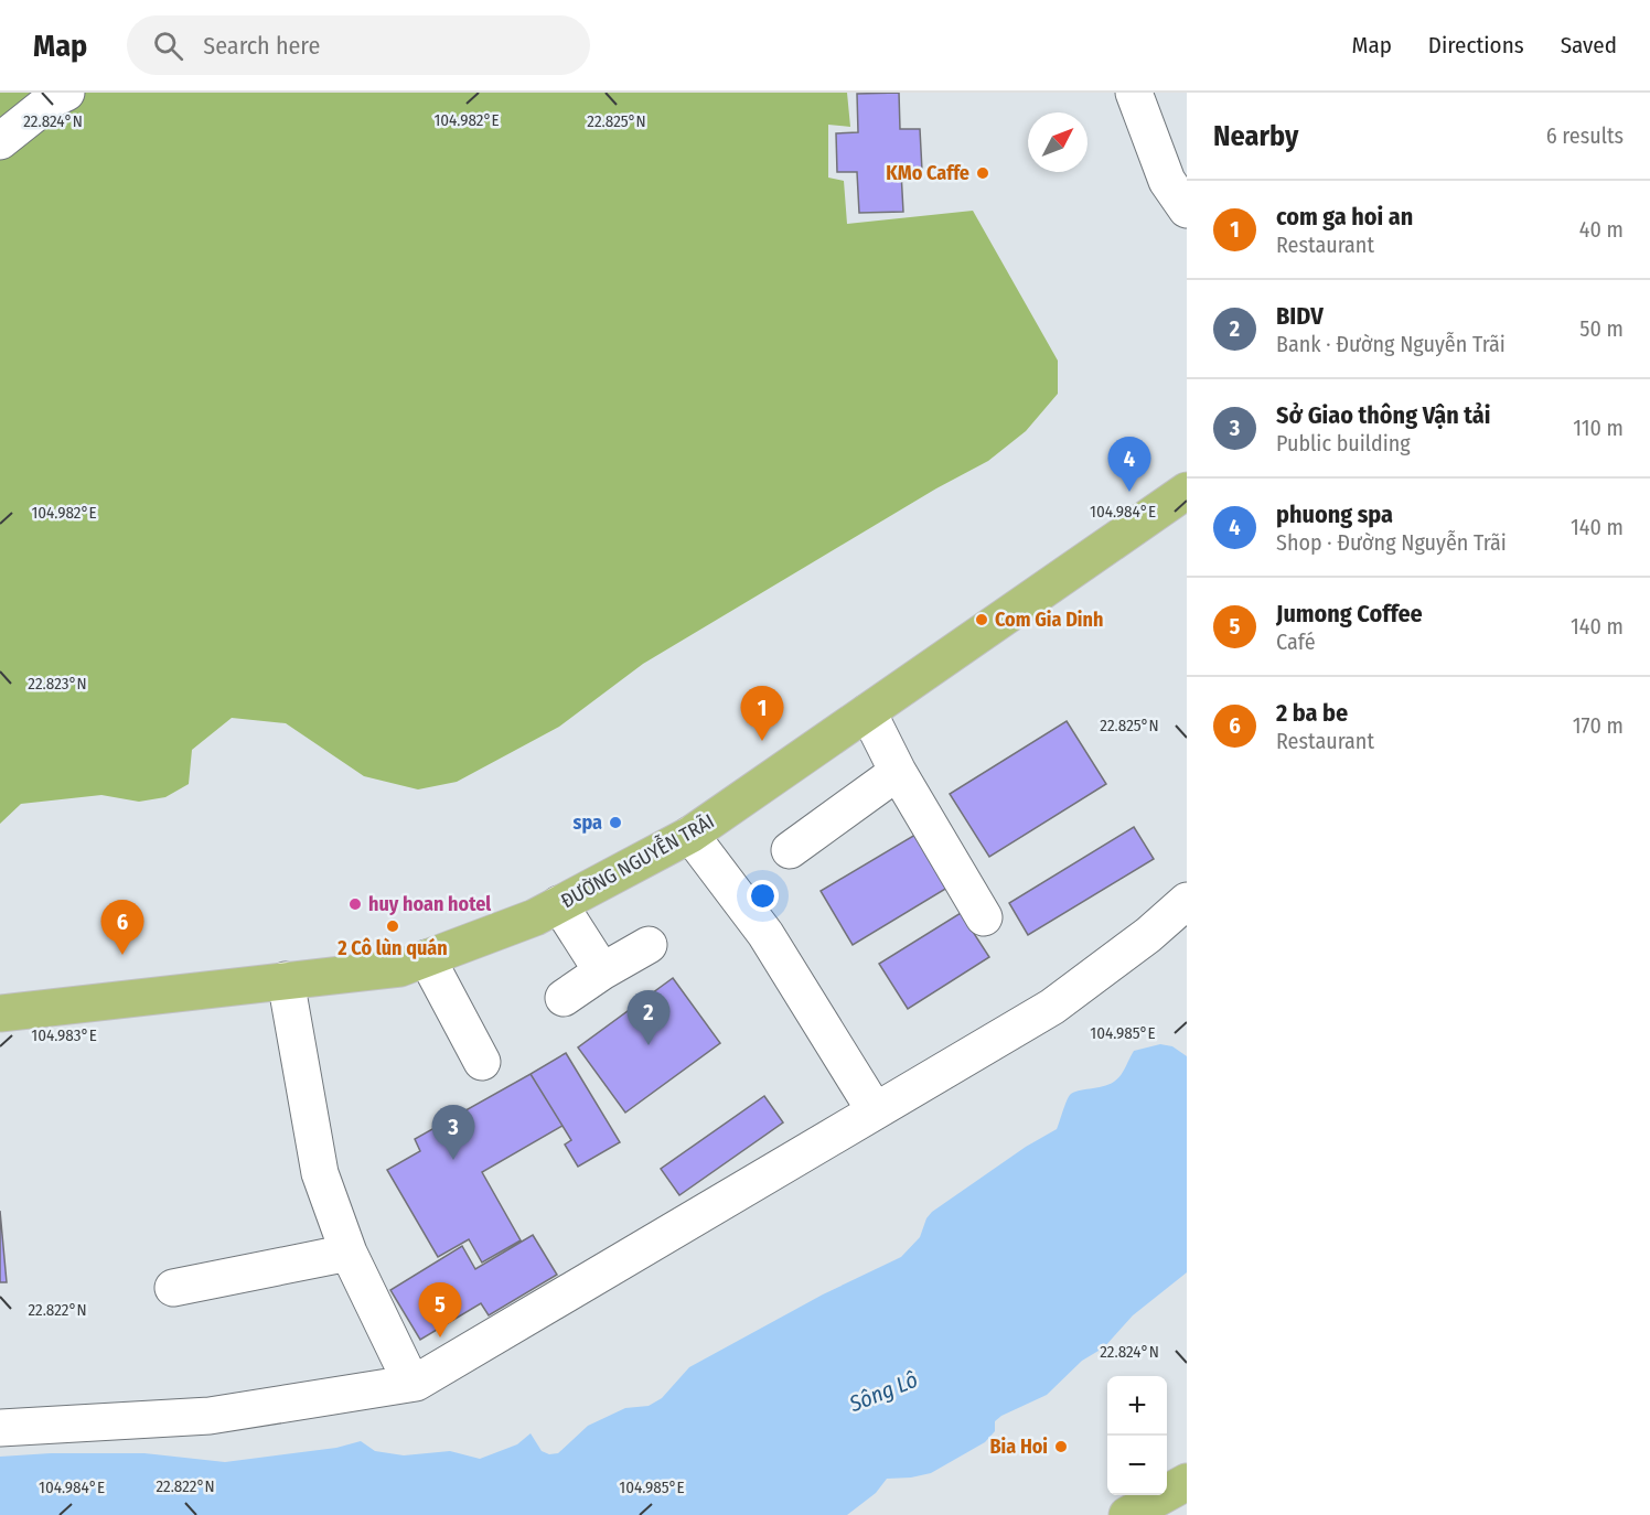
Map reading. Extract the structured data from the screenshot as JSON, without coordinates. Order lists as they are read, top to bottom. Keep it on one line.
{"streets":{"main road":["ĐƯỜNG NGUYỄN TRÃI"]},"water":["Sông Lô"],"places":["KMo Caffe","Com Gia Dinh","spa","huy hoan hotel","2 Cô lùn quán","Bia Hoi"],"north":"top right","page":{"header":"Map","search":"Search here","nav":["Map","Directions","Saved"],"heading":["Nearby","6 results"],"list":[{"mark":"1","name":"com ga hoi an","note":"Restaurant","value":"40 m"},{"mark":"2","name":"BIDV","note":"Bank · Đường Nguyễn Trãi","value":"50 m"},{"mark":"3","name":"Sở Giao thông Vận tải","note":"Public building","value":"110 m"},{"mark":"4","name":"phuong spa","note":"Shop · Đường Nguyễn Trãi","value":"140 m"},{"mark":"5","name":"Jumong Coffee","note":"Café","value":"140 m"},{"mark":"6","name":"2 ba be","note":"Restaurant","value":"170 m"}],"pins":["4","1","6","2","3","5"],"map_buttons":["+","−"]},"coordinates":["104.982°E","22.824°N","22.825°N","104.984°E","22.823°N","104.985°E","104.983°E","22.822°N"]}
